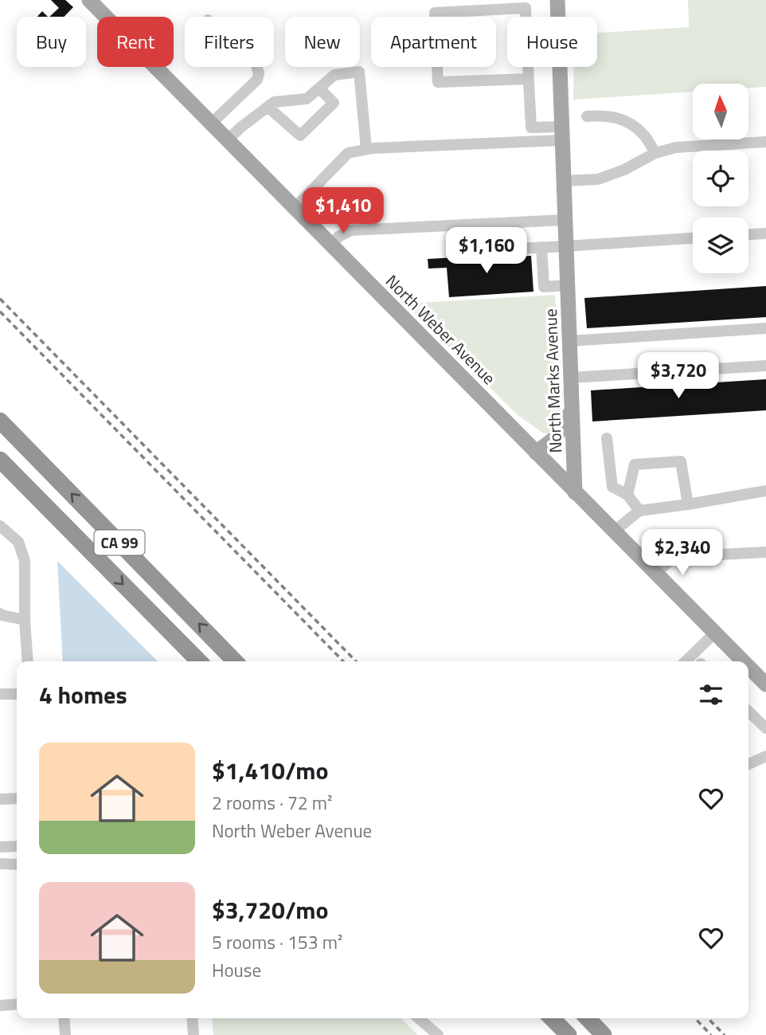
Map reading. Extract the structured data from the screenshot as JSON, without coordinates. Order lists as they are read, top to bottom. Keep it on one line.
{"streets":{"highway":["CA 99"],"main road":["North Weber Avenue","North Marks Avenue"]},"crossings":[["North Weber Avenue","North Marks Avenue"]],"north":"top","page":{"chip":["Buy","Rent","Filters","New","Apartment","House"],"price":["$1,410","$1,160","$3,720","$2,340"],"heading":"4 homes","list":[{"name":"$1,410/mo","note":"2 rooms · 72 m² · North Weber Avenue"},{"name":"$3,720/mo","note":"5 rooms · 153 m² · House"}]}}
